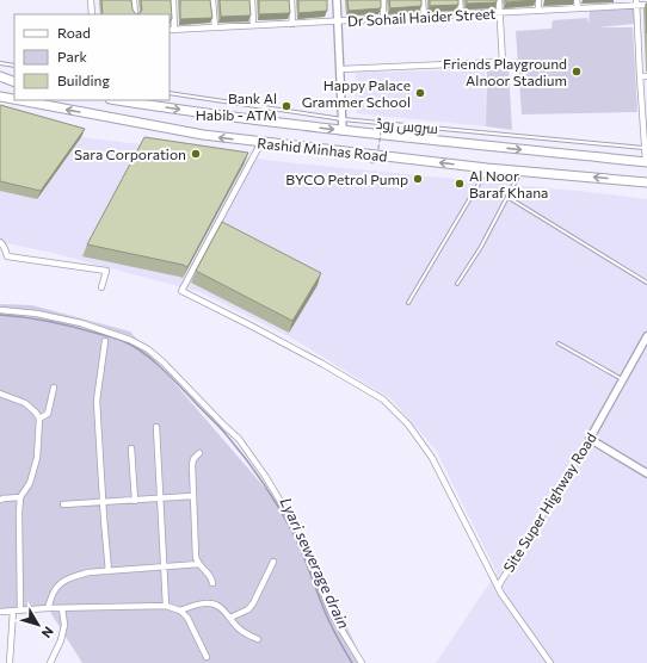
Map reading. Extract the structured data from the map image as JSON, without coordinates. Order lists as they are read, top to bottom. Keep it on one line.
{"streets":{"main road":["Rashid Minhas Road"],"street":["Dr Sohail Haider Street","Site Super Highway Road"],"lane":["سروس روڈ"]},"water":["Lyari sewerage drain"],"places":["Friends Playground Alnoor Stadium","Happy Palace Grammer School","Bank Al Habib - ATM","Sara Corporation","BYCO Petrol Pump","Al Noor Baraf Khana"],"legend":["Road","Park","Building"],"north":"bottom right"}
